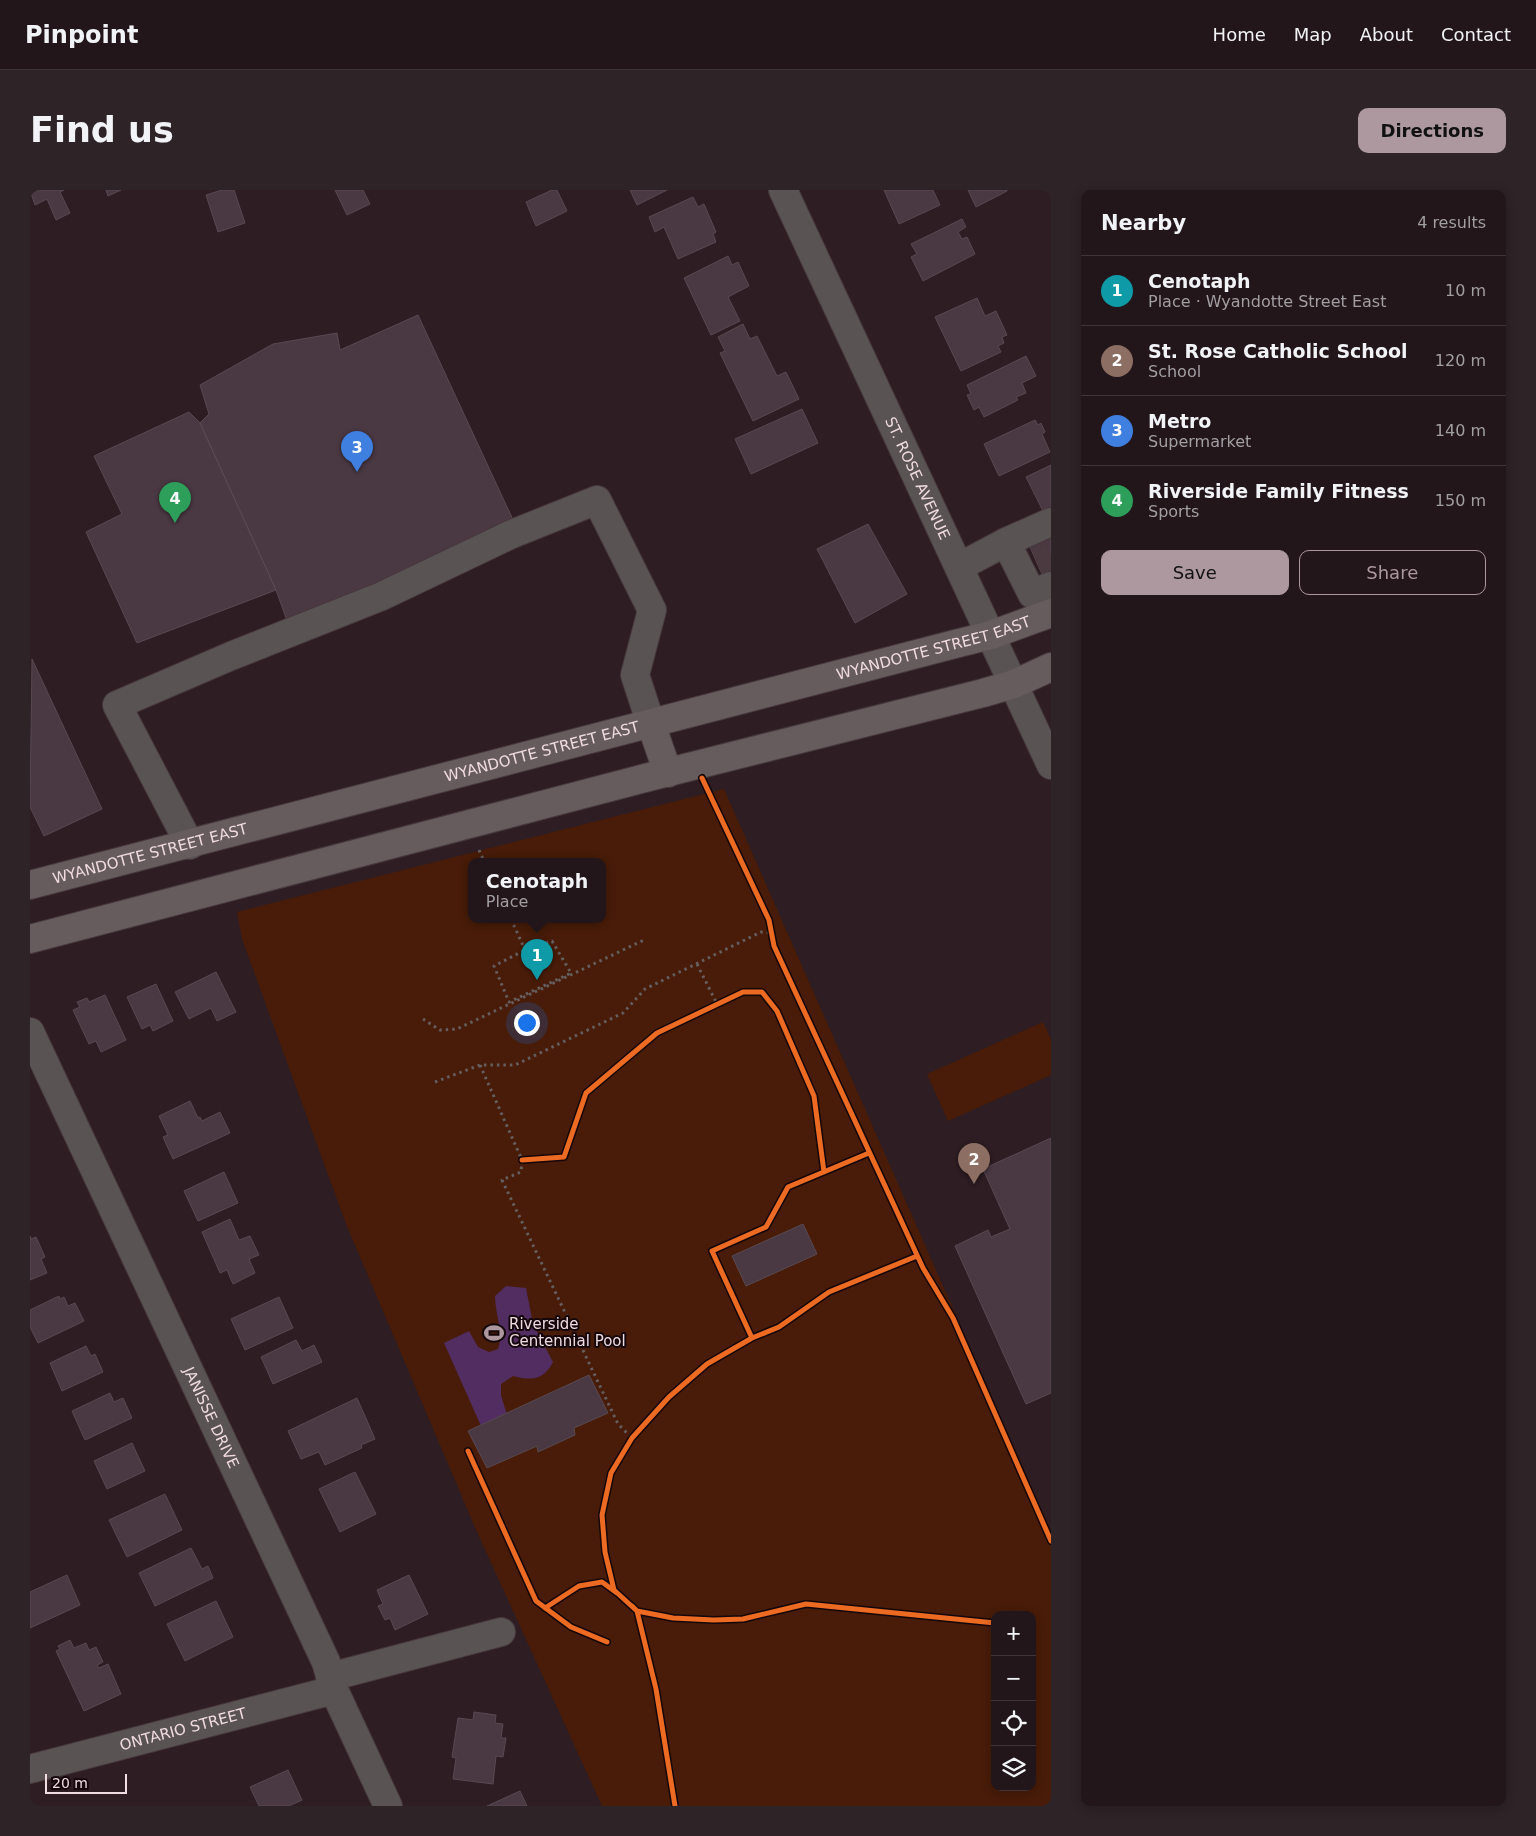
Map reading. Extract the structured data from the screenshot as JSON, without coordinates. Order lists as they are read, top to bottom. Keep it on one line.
{"streets":{"main road":["WYANDOTTE STREET EAST"],"street":["ST. ROSE AVENUE","JANISSE DRIVE","ONTARIO STREET"]},"crossings":[["ST. ROSE AVENUE","WYANDOTTE STREET EAST"],["JANISSE DRIVE","ONTARIO STREET"]],"places":{"sports":["Riverside Centennial Pool"]},"scale_bar":"20 m","page":{"header":"Pinpoint","nav":["Home","Map","About","Contact"],"buttons":["Directions",["Save","Share"]],"title":"Find us","heading":["Nearby","4 results"],"list":[{"mark":"1","name":"Cenotaph","note":"Place · Wyandotte Street East","value":"10 m"},{"mark":"2","name":"St. Rose Catholic School","note":"School","value":"120 m"},{"mark":"3","name":"Metro","note":"Supermarket","value":"140 m"},{"mark":"4","name":"Riverside Family Fitness","note":"Sports","value":"150 m"}],"pins":["3","4","1","2"],"popup":["Cenotaph","Place"],"map_buttons":["+","−"],"scale":"20 m"}}
